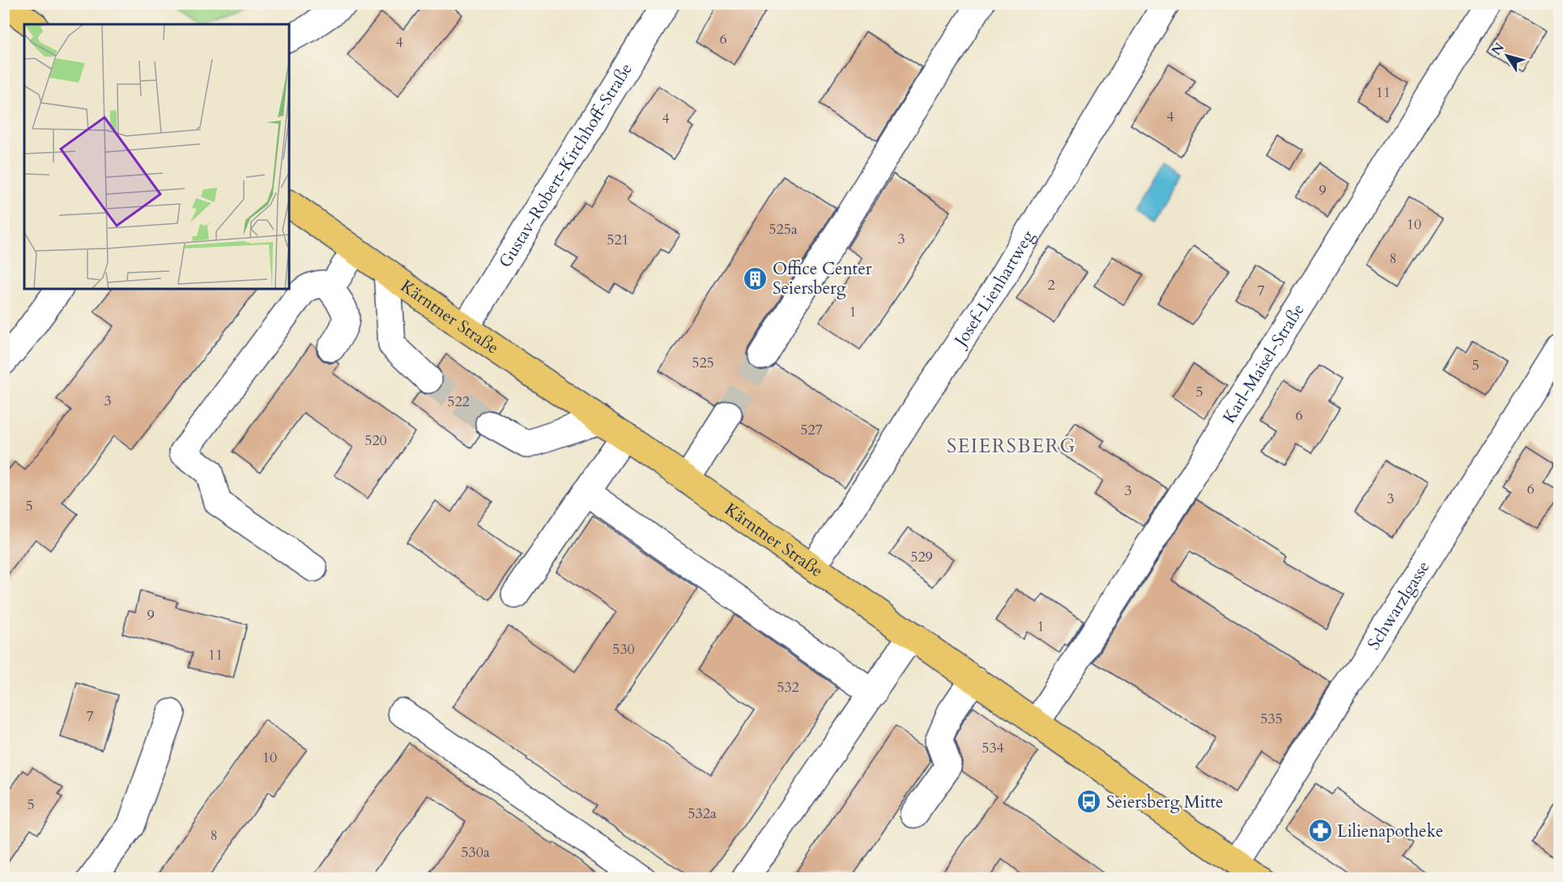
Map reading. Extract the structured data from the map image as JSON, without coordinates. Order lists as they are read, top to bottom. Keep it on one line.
{"streets":{"main road":["Kärntner Straße"],"street":["Gustav-Robert-Kirchhoff-Straße","Josef-Lienhartweg","Karl-Maisel-Straße","Schwarzlgasse"]},"crossings":[["Gustav-Robert-Kirchhoff-Straße","Kärntner Straße"],["Josef-Lienhartweg","Kärntner Straße"],["Kärntner Straße","Karl-Maisel-Straße"],["Kärntner Straße","Schwarzlgasse"]],"districts":["SEIERSBERG"],"places":{"building":["Office Center Seiersberg"],"bus stop":["Seiersberg Mitte"],"pharmacy":["Lilienapotheke"]},"house_numbers":["6","4","11","4","4","9","10","525a","3","521","8","2","7","1","525","5","5","3","522","6","527","520","6","3","3","5","529","9","1","530","11","532","7","535","534","10","5","532a","8","530a"],"north":"top left"}
